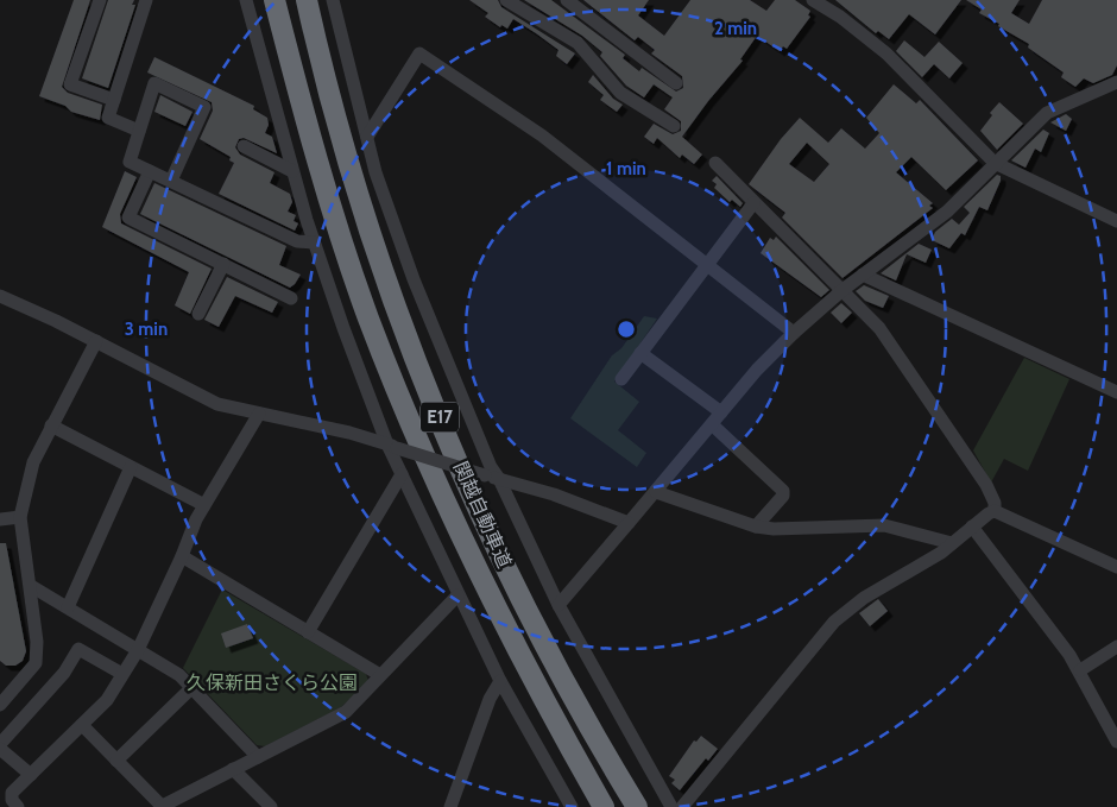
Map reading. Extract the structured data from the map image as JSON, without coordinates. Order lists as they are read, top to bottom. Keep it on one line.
{"streets":{"highway":["E17","関越自動車道"]},"parks":["久保新田さくら公園"],"rings":["2 min","1 min","3 min"]}
